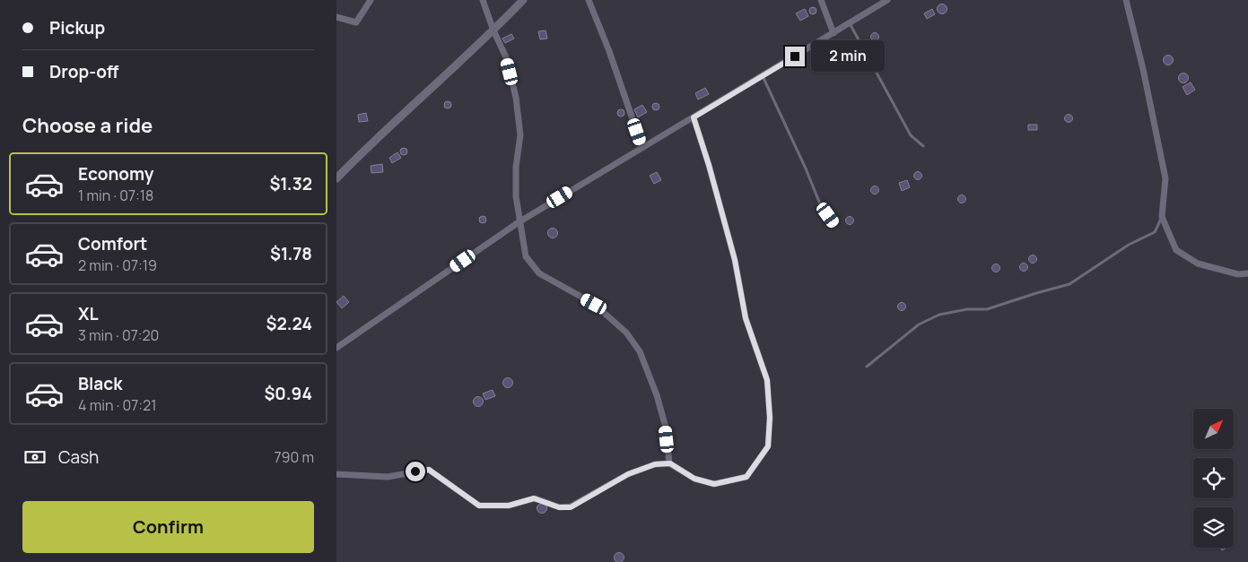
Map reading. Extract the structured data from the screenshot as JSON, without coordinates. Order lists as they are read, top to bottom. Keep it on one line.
{"north":"top right","page":{"banner":["Pickup","Drop-off"],"bubble":"2 min","heading":"Choose a ride","list":[{"name":"Economy","note":"1 min · 07:18","value":"$1.32"},{"name":"Comfort","note":"2 min · 07:19","value":"$1.78"},{"name":"XL","note":"3 min · 07:20","value":"$2.24"},{"name":"Black","note":"4 min · 07:21","value":"$0.94"}],"pay":["Cash","790 m"],"buttons":"Confirm"}}
